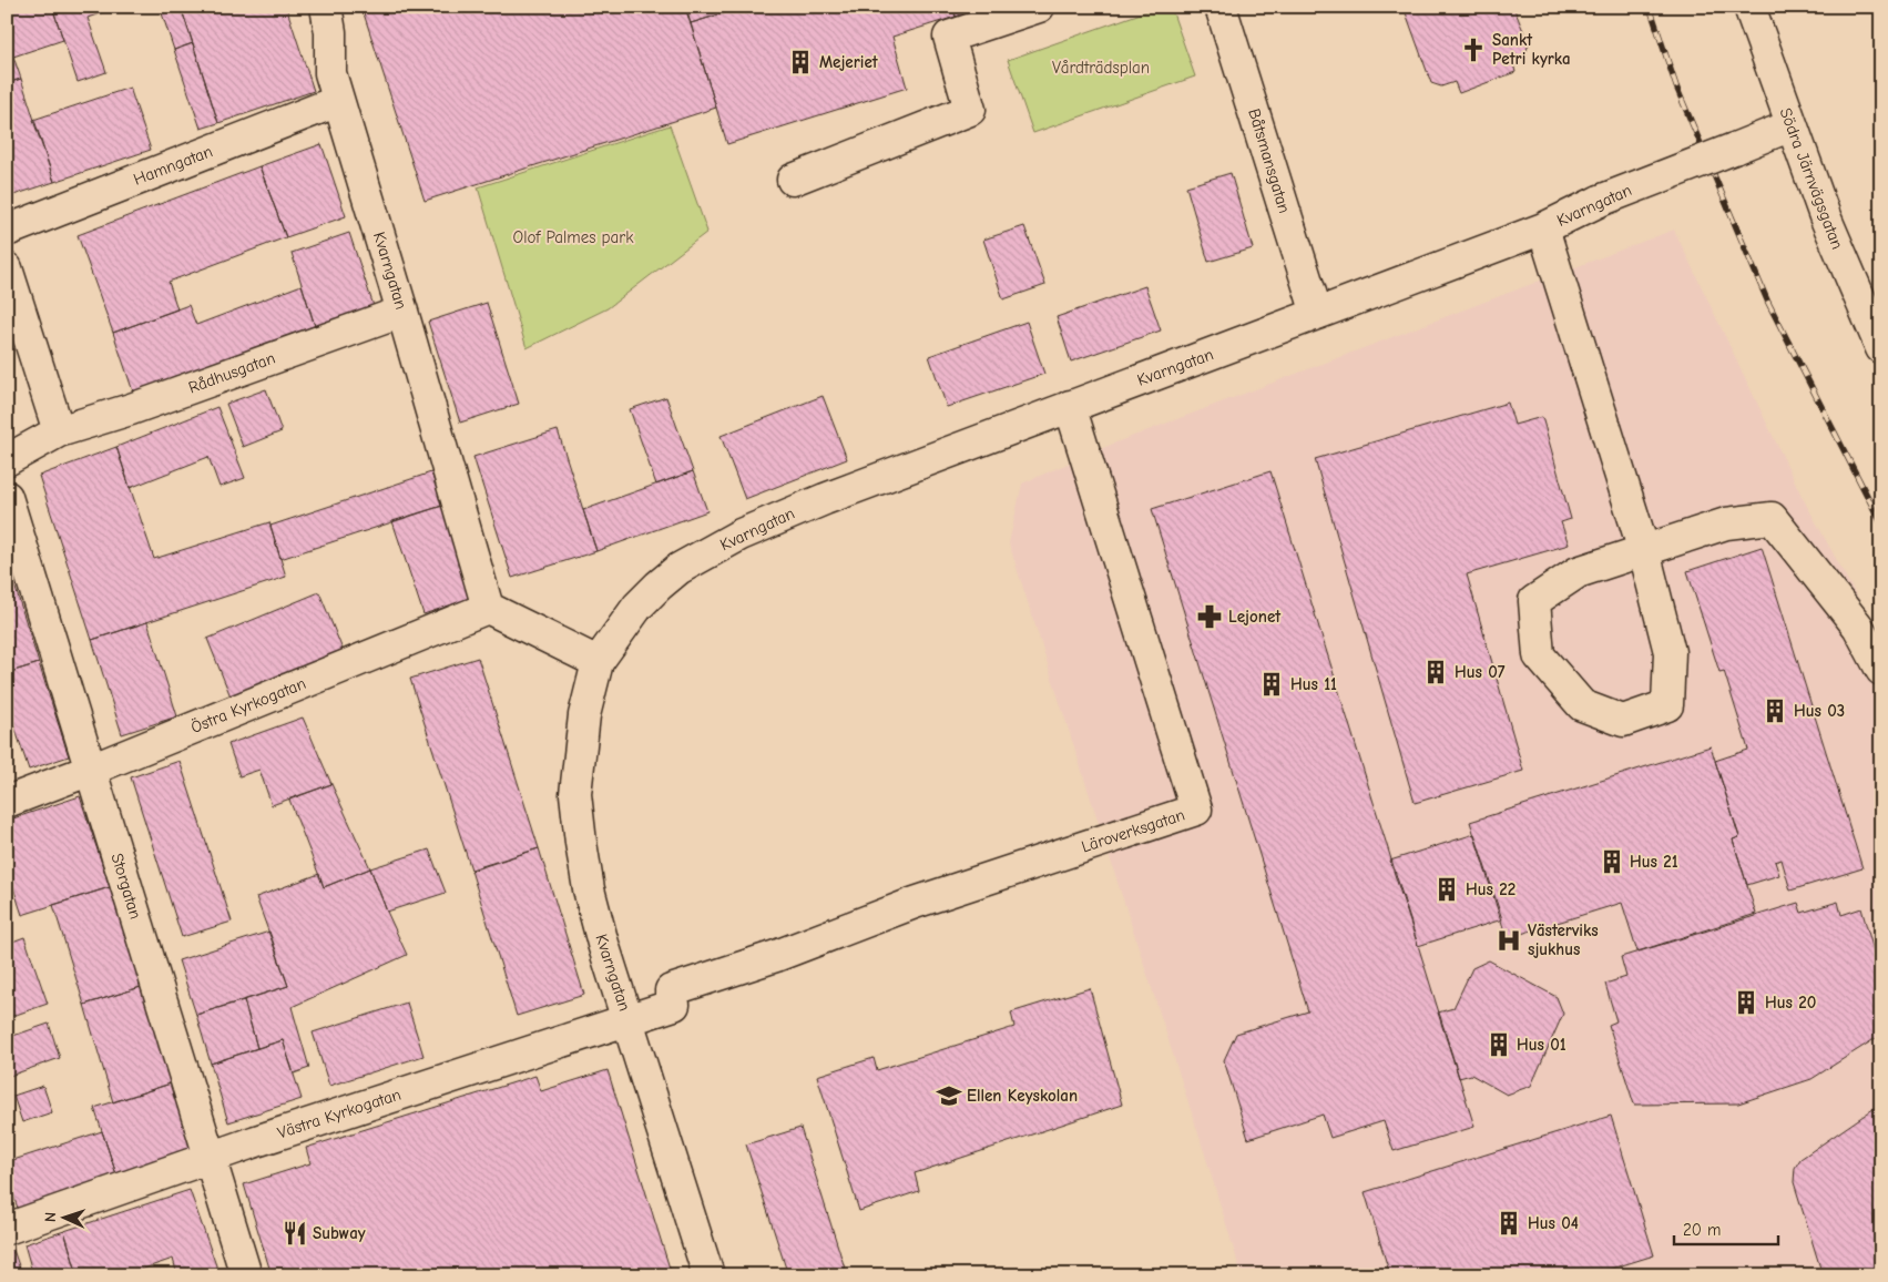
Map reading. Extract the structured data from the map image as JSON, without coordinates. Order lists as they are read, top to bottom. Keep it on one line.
{"streets":{"street":["Båtsmansgatan","Hamngatan","Södra Järnvägsgatan","Kvarngatan","Rådhusgatan","Östra Kyrkogatan","Läroverksgatan","Storgatan","Västra Kyrkogatan"]},"crossings":[["Båtsmansgatan","Kvarngatan"],["Hamngatan","Kvarngatan"],["Södra Järnvägsgatan","Kvarngatan"],["Kvarngatan","Rådhusgatan"],["Kvarngatan","Östra Kyrkogatan"],["Kvarngatan","Läroverksgatan"],["Kvarngatan","Västra Kyrkogatan"],["Östra Kyrkogatan","Storgatan"],["Läroverksgatan","Västra Kyrkogatan"],["Storgatan","Västra Kyrkogatan"]],"parks":["Vårdträdsplan","Olof Palmes park"],"places":{"church":["Sankt Petri kyrka"],"building":["Mejeriet","Hus 07","Hus 11","Hus 03","Hus 21","Hus 22","Hus 20","Hus 01","Hus 04"],"pharmacy":["Lejonet"],"hospital":["Västerviks sjukhus"],"school or university":["Ellen Keyskolan"],"restaurant":["Subway"]},"scale_bar":"20 m","north":"left"}
